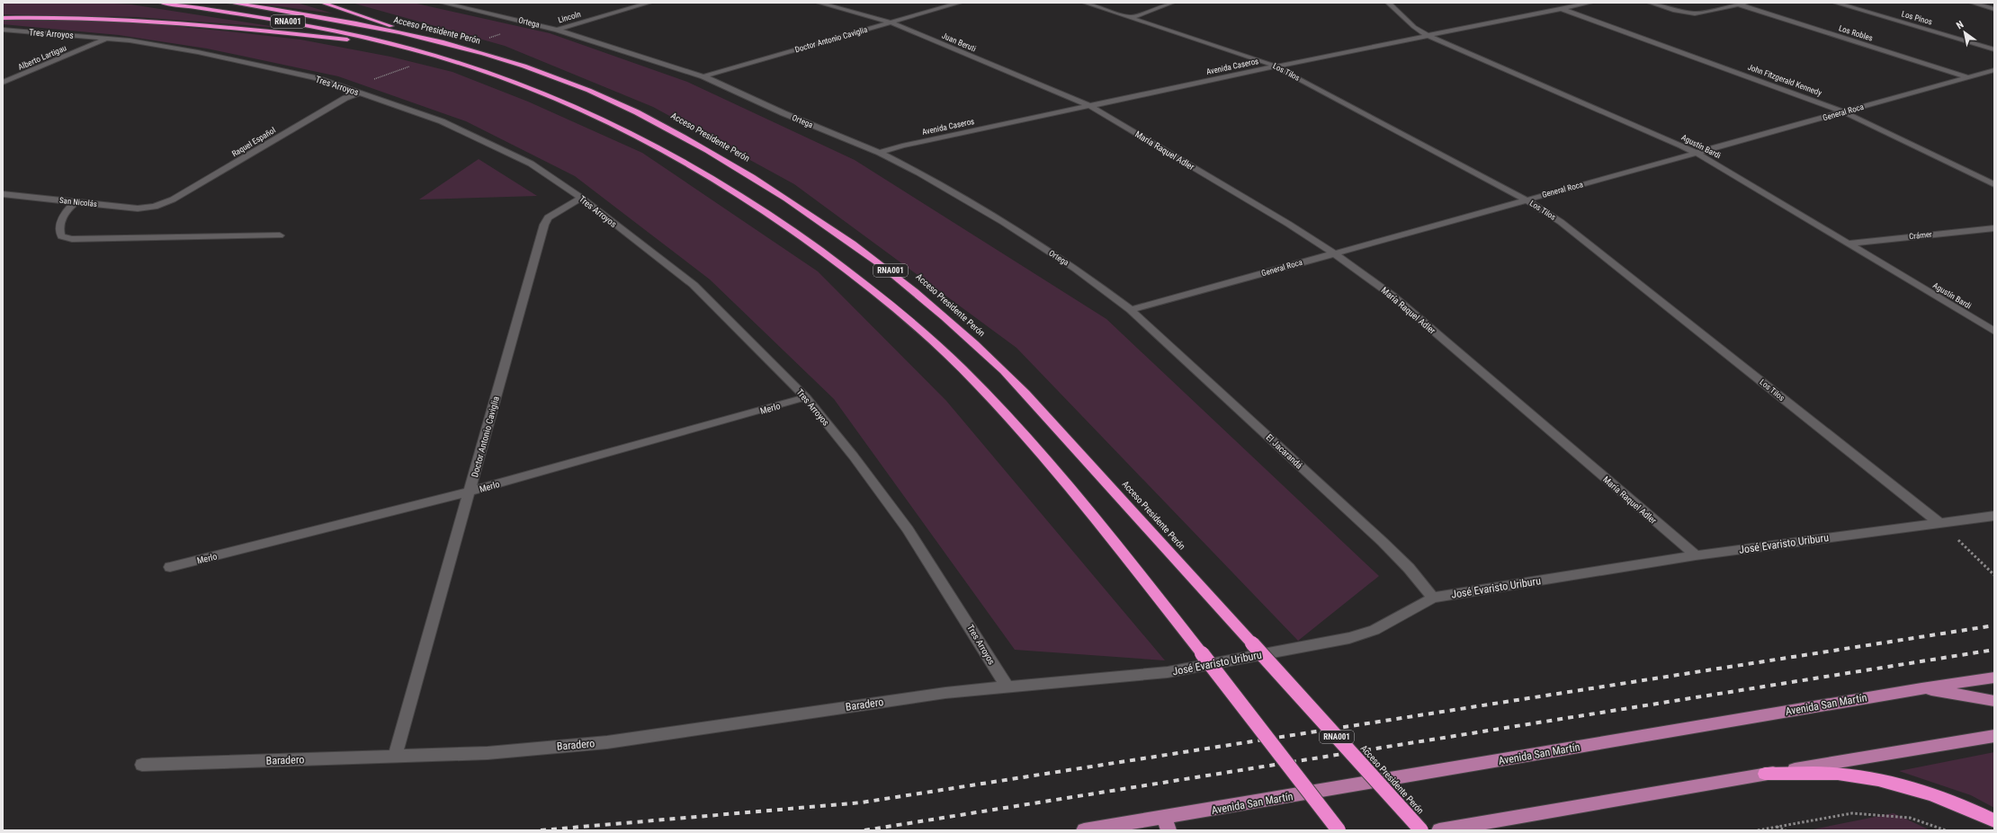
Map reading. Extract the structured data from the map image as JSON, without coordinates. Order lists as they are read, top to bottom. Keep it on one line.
{"streets":{"highway":["RNA001","Acceso Presidente Perón"],"main road":["Avenida San Martín"],"street":["Lincoln","Los Pinos","Ortega","Tres Arroyos","Los Robles","Doctor Antonio Caviglia","Juan Beruti","Alberto Lartigau","Avenida Caseros","Los Tilos","John Fitzgerald Kennedy","General Roca","Raquel Español","Agustín Bardi","María Raquel Adler","San Nicolás","Crámer","Merlo","El Jacarandá","José Evaristo Uriburu","Baradero"]},"crossings":[["Lincoln","Ortega"],["Ortega","Doctor Antonio Caviglia"],["Ortega","Avenida Caseros"],["Ortega","General Roca"],["Ortega","El Jacarandá"],["Tres Arroyos","Doctor Antonio Caviglia"],["Tres Arroyos","Alberto Lartigau"],["Tres Arroyos","Raquel Español"],["Tres Arroyos","Merlo"],["Tres Arroyos","José Evaristo Uriburu"],["Tres Arroyos","Baradero"],["Los Robles","General Roca"],["Doctor Antonio Caviglia","Juan Beruti"],["Doctor Antonio Caviglia","Merlo"],["Doctor Antonio Caviglia","Baradero"],["Juan Beruti","Avenida Caseros"],["Juan Beruti","María Raquel Adler"],["Avenida Caseros","Los Tilos"],["Avenida Caseros","John Fitzgerald Kennedy"],["Avenida Caseros","Agustín Bardi"],["Avenida Caseros","María Raquel Adler"],["Los Tilos","General Roca"],["Los Tilos","José Evaristo Uriburu"],["John Fitzgerald Kennedy","General Roca"],["General Roca","Agustín Bardi"],["General Roca","María Raquel Adler"],["General Roca","El Jacarandá"],["Raquel Español","San Nicolás"],["Agustín Bardi","Crámer"],["María Raquel Adler","José Evaristo Uriburu"],["El Jacarandá","José Evaristo Uriburu"],["José Evaristo Uriburu","Baradero"]],"north":"top left"}
